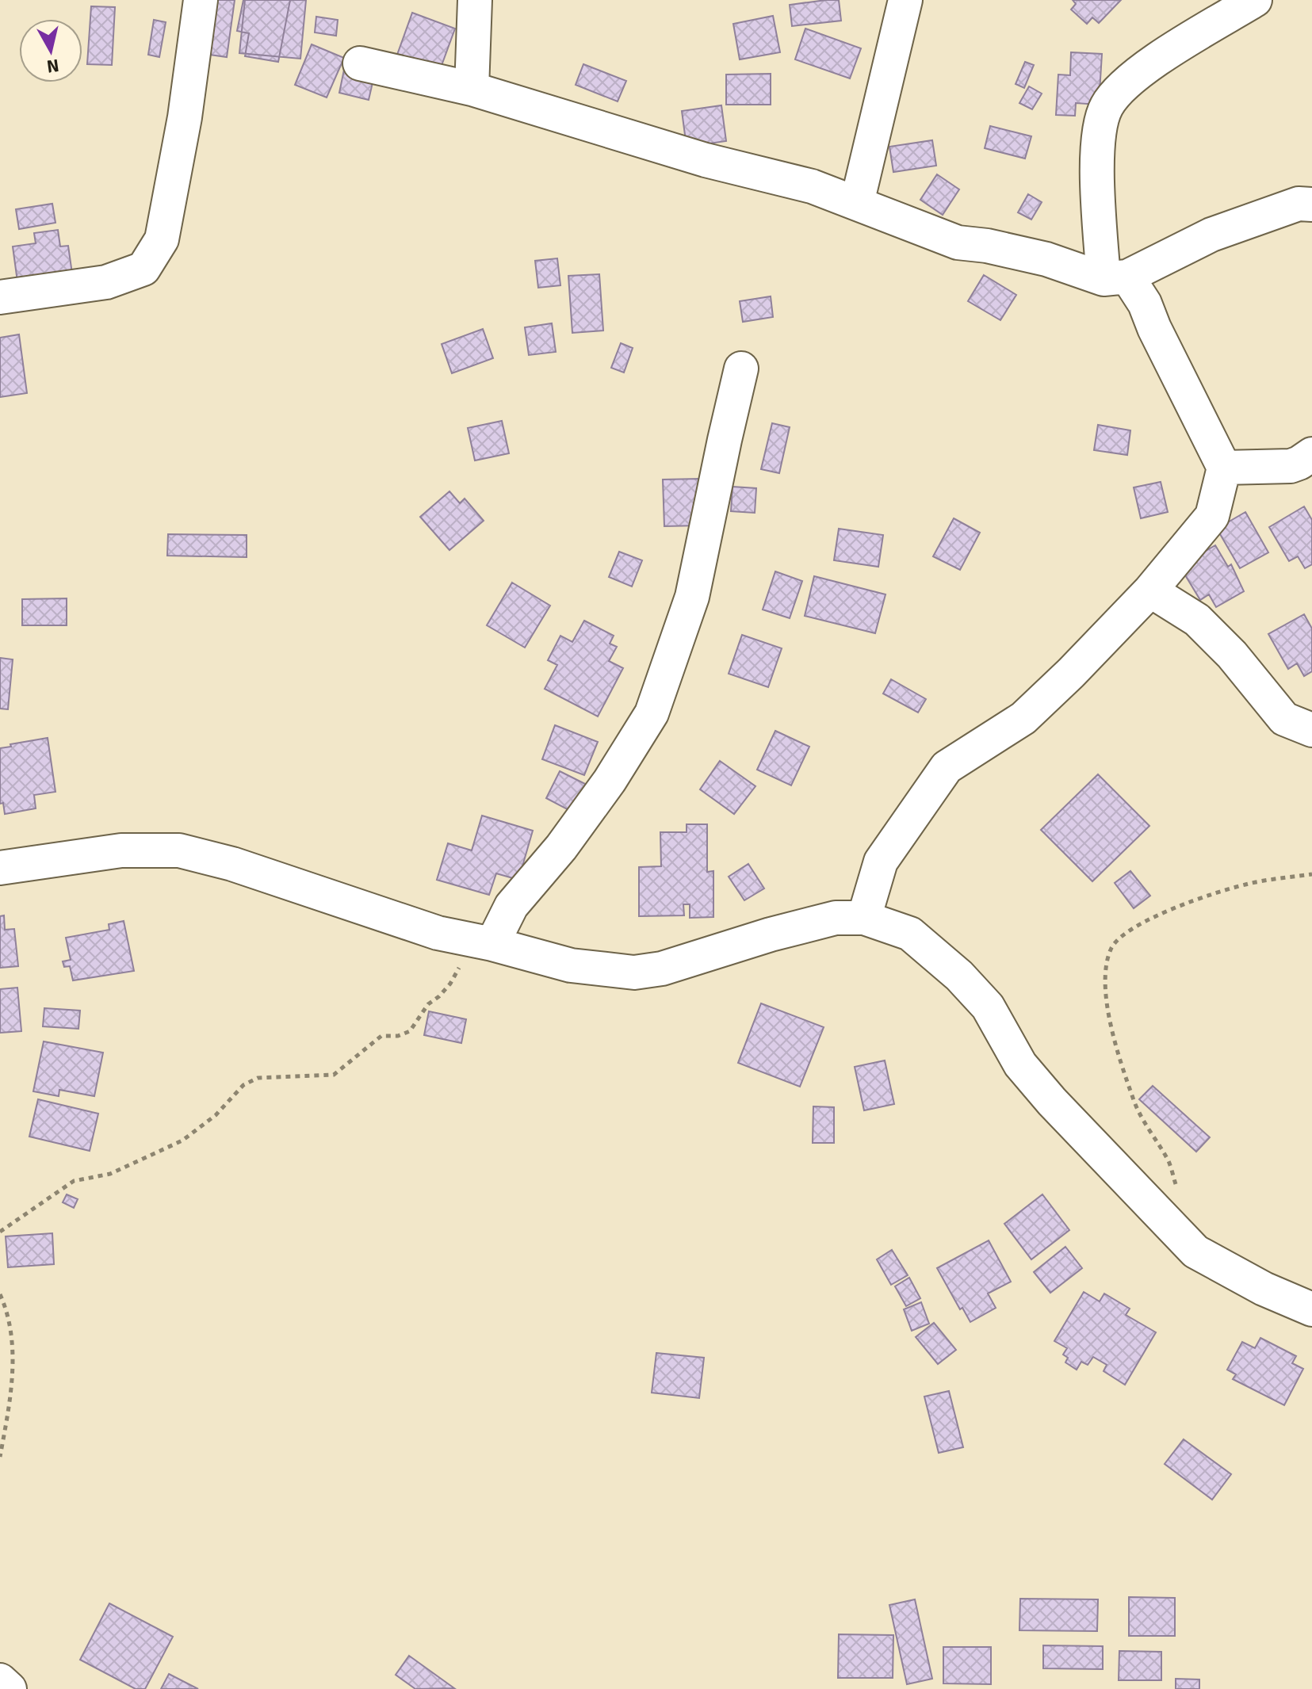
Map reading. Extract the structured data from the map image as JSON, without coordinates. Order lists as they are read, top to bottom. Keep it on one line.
{"north":"bottom"}
